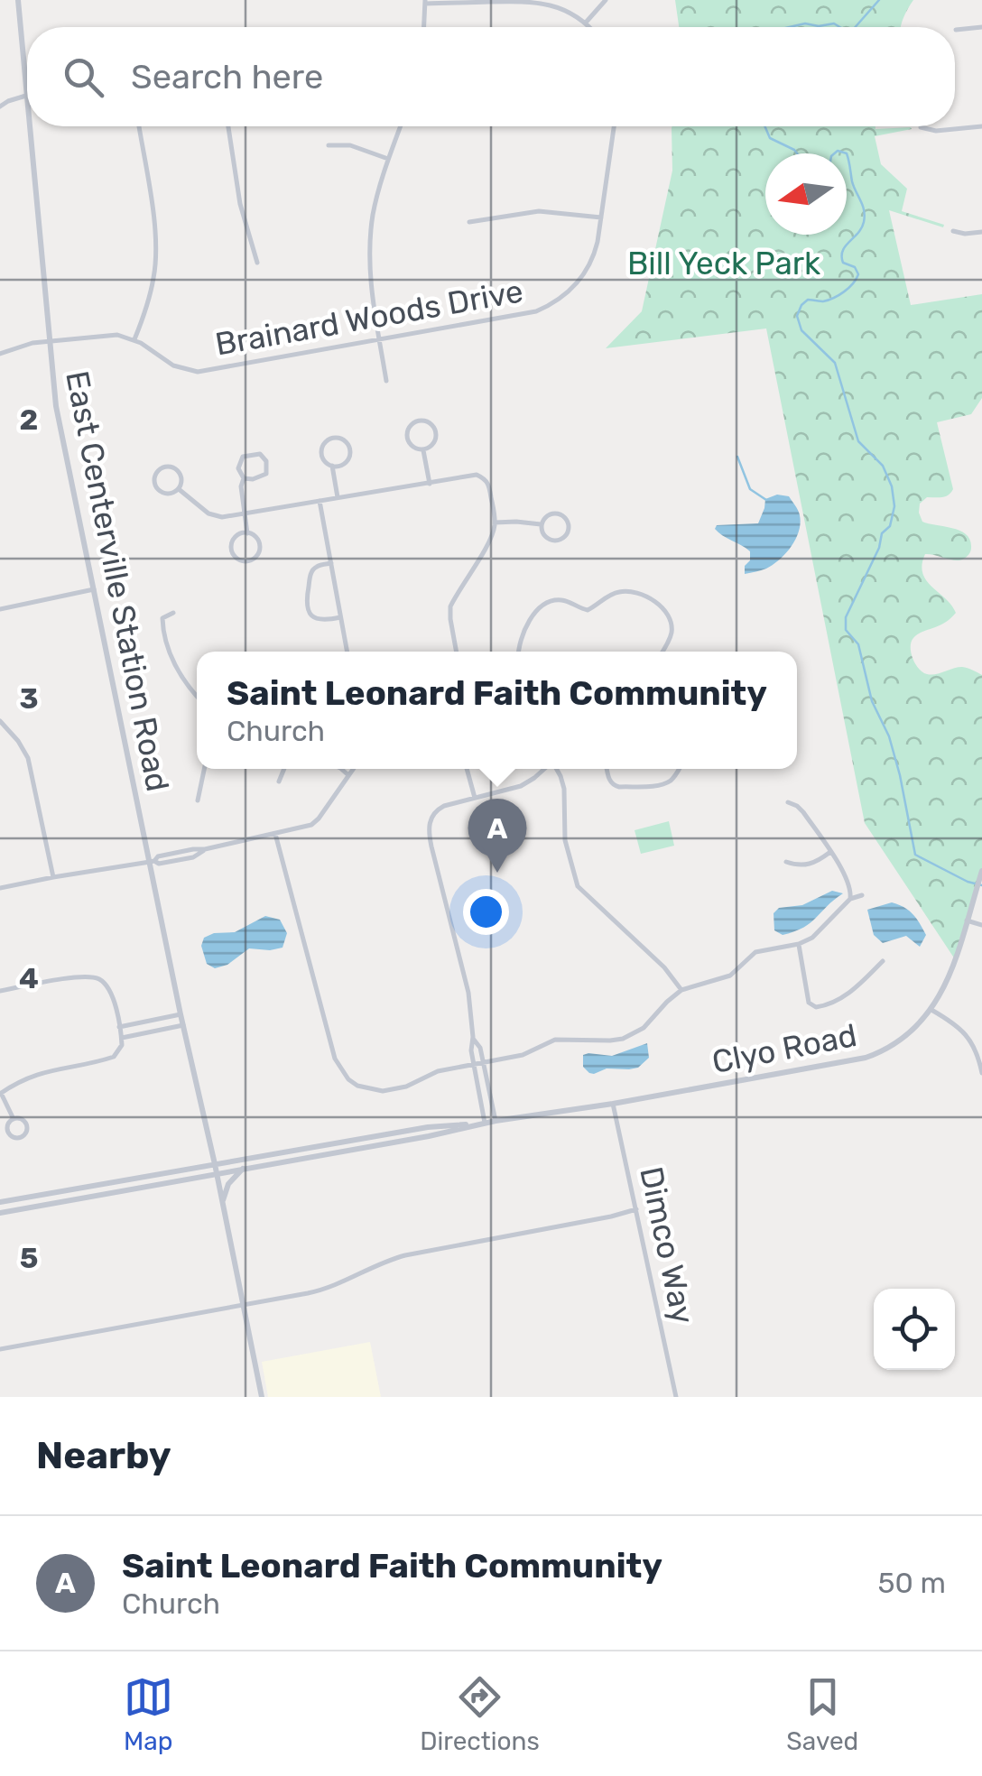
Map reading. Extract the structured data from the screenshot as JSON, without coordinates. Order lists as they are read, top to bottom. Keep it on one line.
{"streets":{"street":["Brainard Woods Drive","East Centerville Station Road","Clyo Road","Dimco Way"]},"crossings":[["East Centerville Station Road","Clyo Road"],["Clyo Road","Dimco Way"]],"parks":["Bill Yeck Park"],"north":"left","page":{"search":"Search here","popup":["Saint Leonard Faith Community","Church"],"pins":"A","heading":"Nearby","list":[{"mark":"A","name":"Saint Leonard Faith Community","note":"Church","value":"50 m"}],"nav":["Map","Directions","Saved"]},"grid":{"rows":["2","3","4","5"]}}
